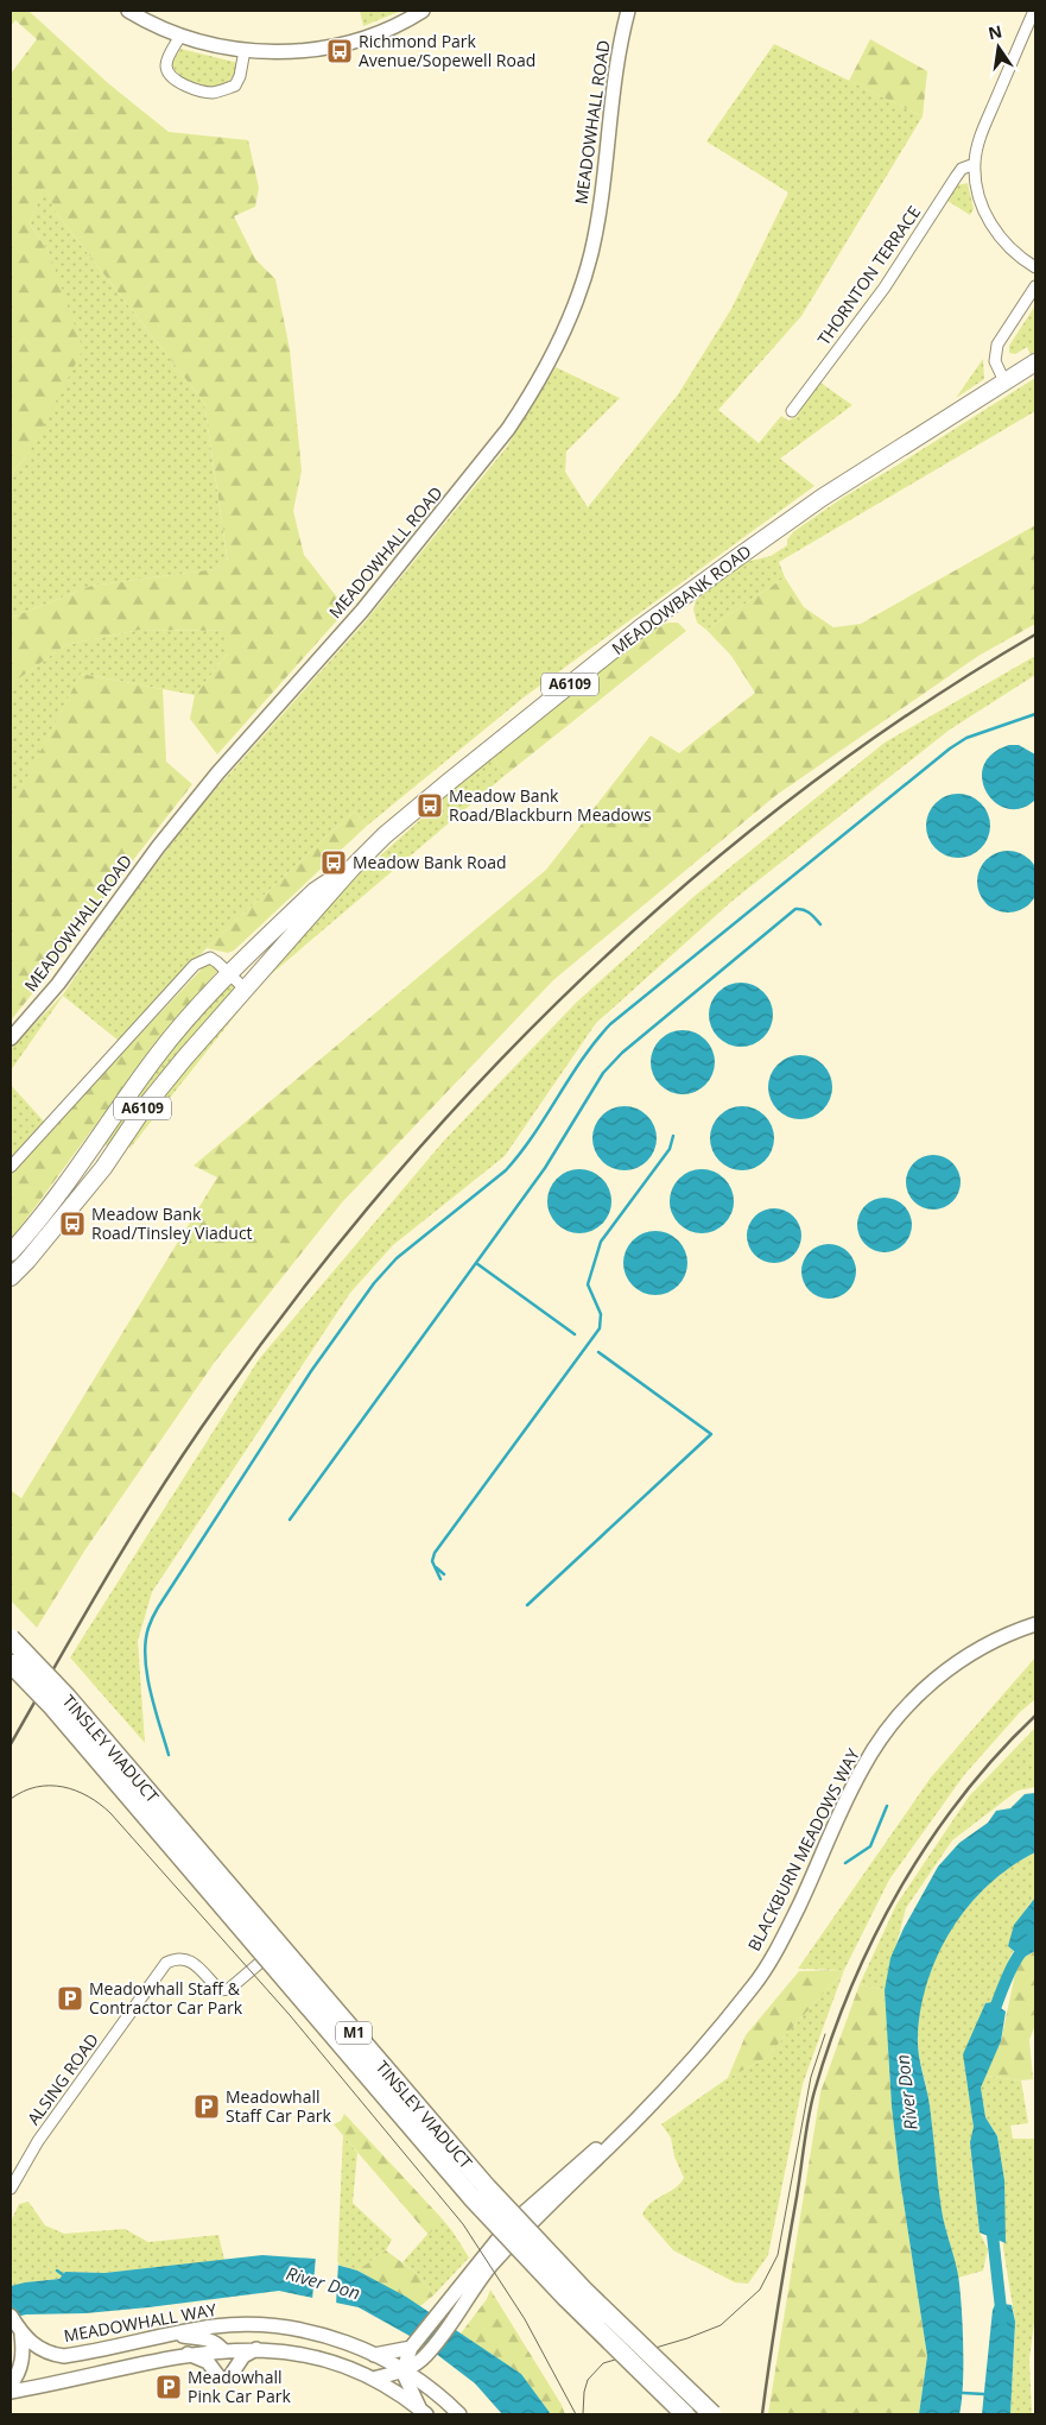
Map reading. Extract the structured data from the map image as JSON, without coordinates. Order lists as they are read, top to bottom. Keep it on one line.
{"streets":{"highway":["TINSLEY VIADUCT","M1"],"main road":["MEADOWBANK ROAD","A6109"],"street":["MEADOWHALL ROAD","THORNTON TERRACE","BLACKBURN MEADOWS WAY","ALSING ROAD","MEADOWHALL WAY"]},"crossings":[["MEADOWBANK ROAD","A6109"],["BLACKBURN MEADOWS WAY","MEADOWHALL WAY"]],"water":["River Don"],"places":{"bus stop":["Richmond Park Avenue/Sopewell Road","Meadow Bank Road/Blackburn Meadows","Meadow Bank Road","Meadow Bank Road/Tinsley Viaduct"],"parking":["Meadowhall Staff & Contractor Car Park","Meadowhall Staff Car Park","Meadowhall Pink Car Park"]},"north":"top"}
